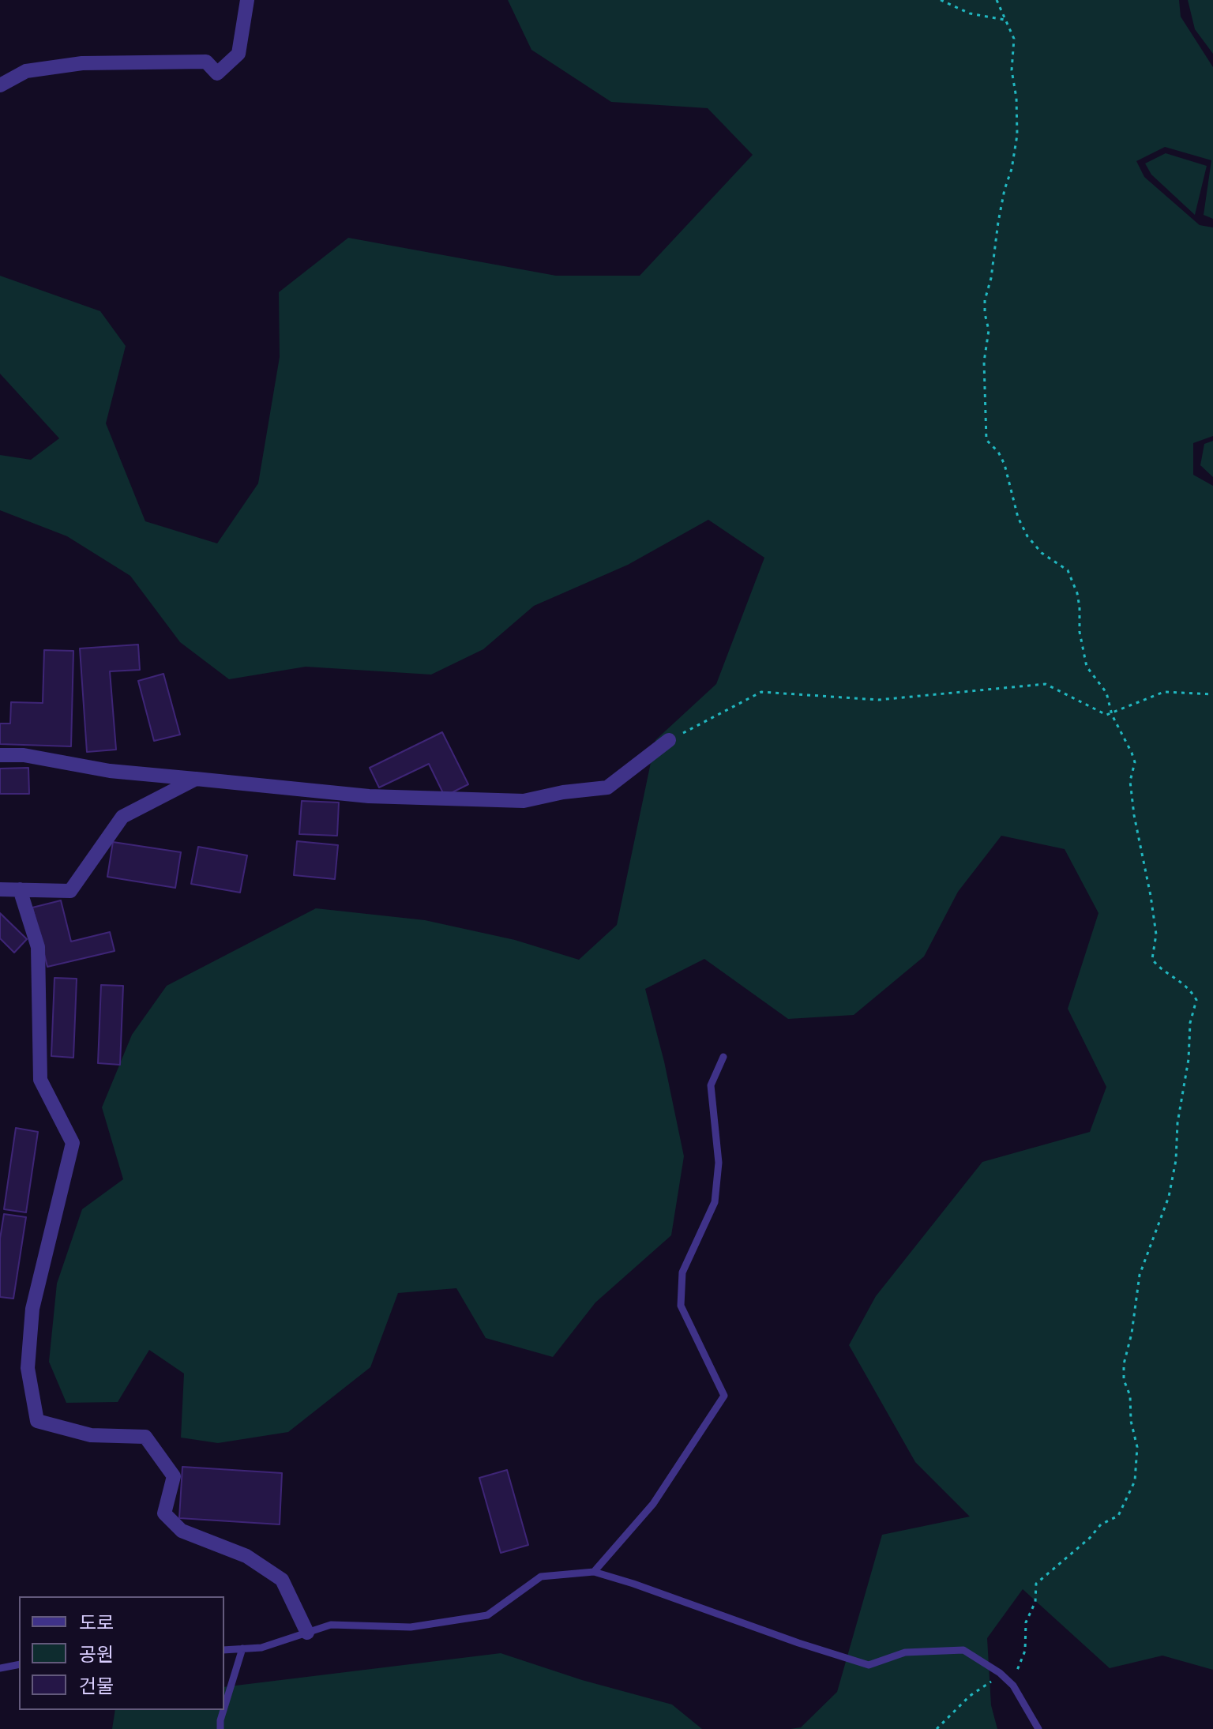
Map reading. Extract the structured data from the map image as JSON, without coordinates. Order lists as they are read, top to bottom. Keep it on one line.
{"legend":["도로","공원","건물"]}
